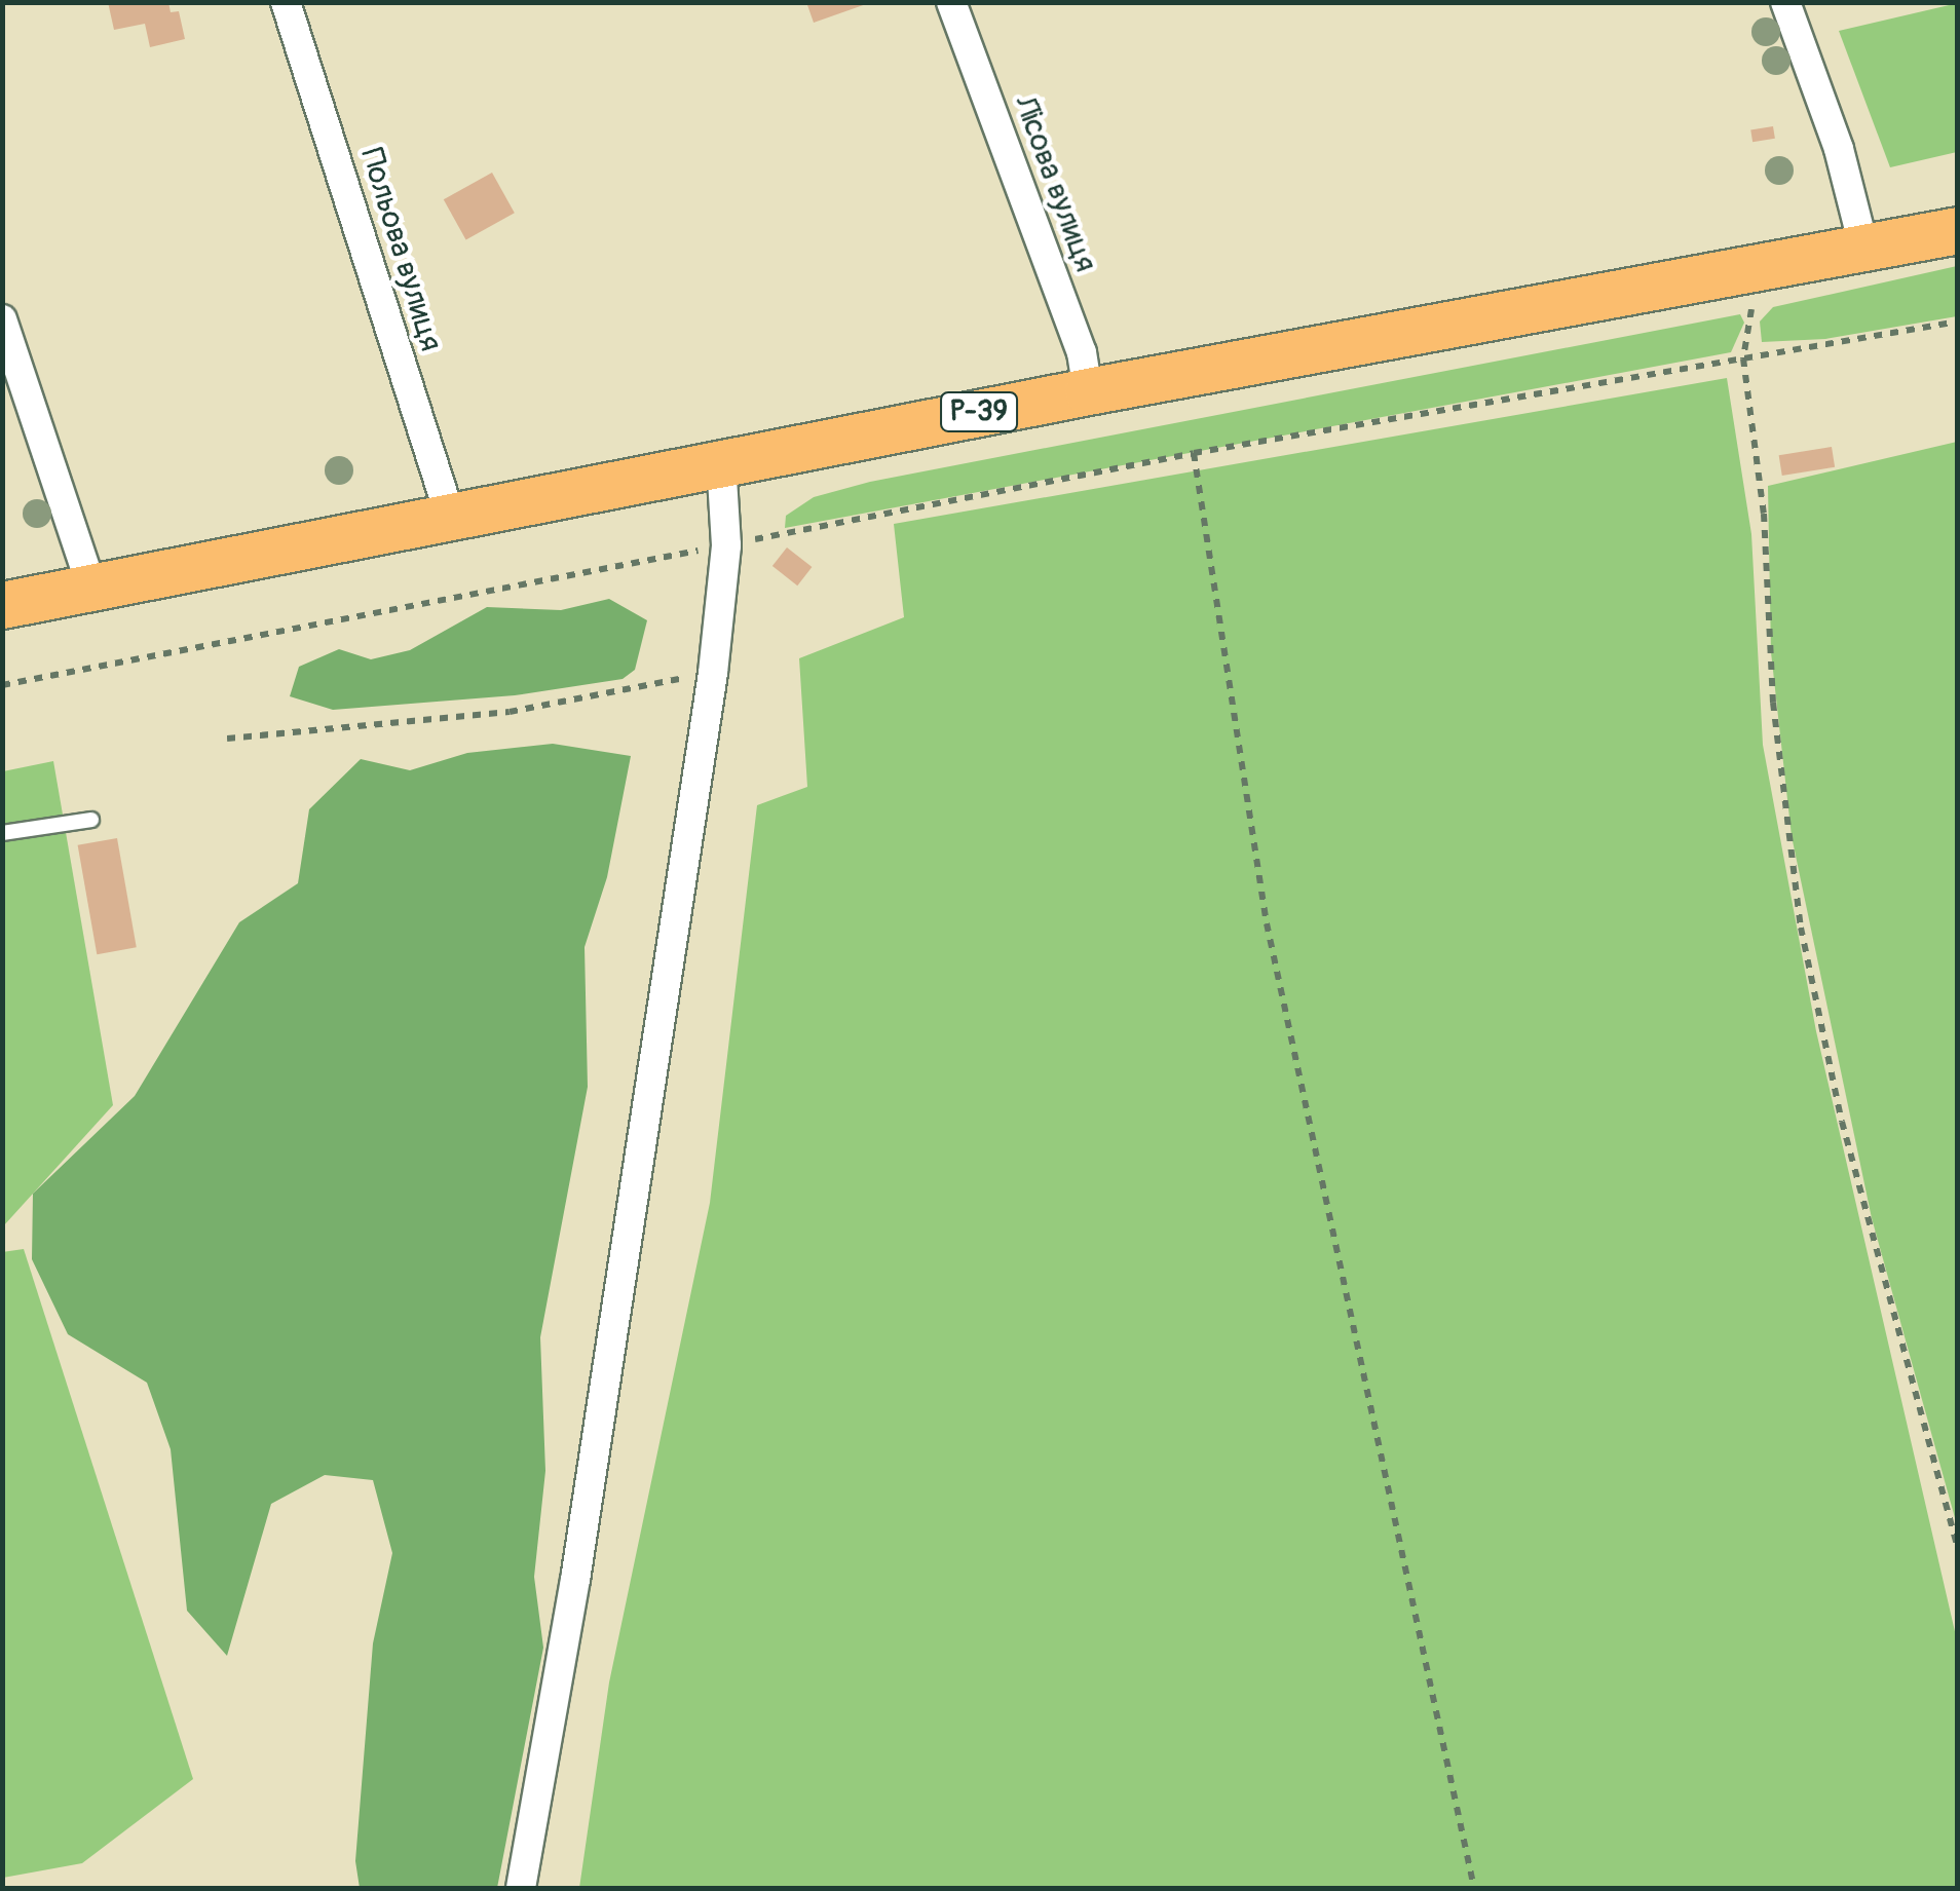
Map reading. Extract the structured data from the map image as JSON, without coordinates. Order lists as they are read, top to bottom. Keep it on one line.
{"streets":{"main road":["Р-39"],"street":["Лісова вулиця","Польова вулиця"]},"crossings":[["Лісова вулиця","Р-39"],["Польова вулиця","Р-39"]]}
